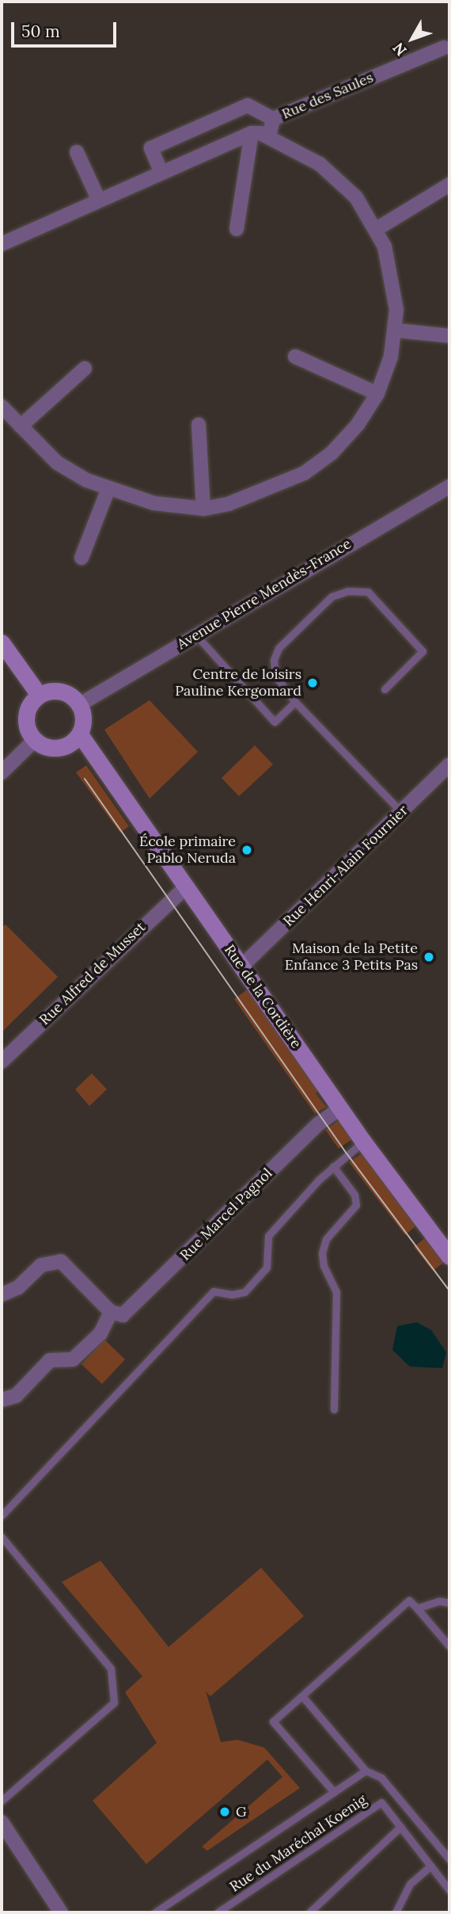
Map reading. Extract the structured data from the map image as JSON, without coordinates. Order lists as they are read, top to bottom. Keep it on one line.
{"streets":{"street":["Rue des Saules","Avenue Pierre Mendès-France","Rue Henri-Alain Fournier","Rue Alfred de Musset","Rue de la Cordière","Rue Marcel Pagnol"],"lane":["Rue du Maréchal Koenig"]},"crossings":[["Avenue Pierre Mendès-France","Rue de la Cordière"],["Rue Henri-Alain Fournier","Rue de la Cordière"],["Rue Alfred de Musset","Rue de la Cordière"],["Rue de la Cordière","Rue Marcel Pagnol"]],"places":["Centre de loisirs Pauline Kergomard","École primaire Pablo Neruda","Maison de la Petite Enfance 3 Petits Pas","G"],"scale_bar":"50 m","north":"bottom left"}
